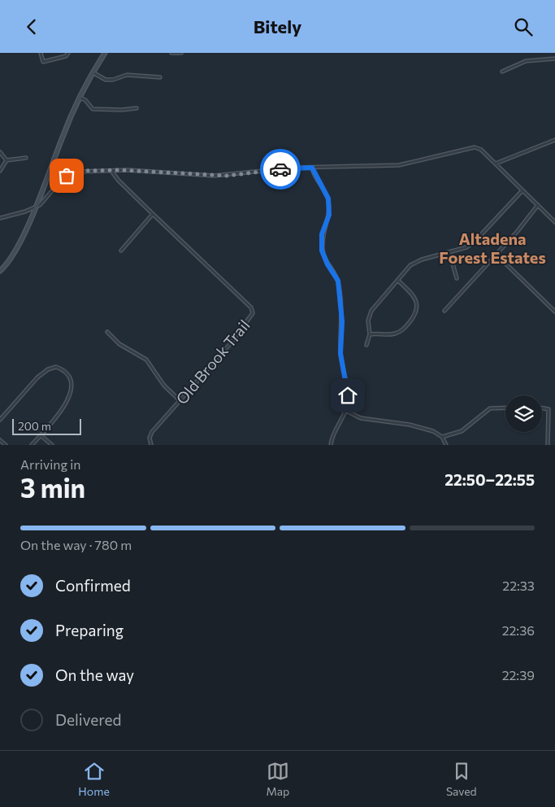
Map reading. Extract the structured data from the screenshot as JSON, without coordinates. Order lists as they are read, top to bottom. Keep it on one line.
{"streets":{"street":["Old Brook Trail"]},"districts":["Altadena Forest Estates"],"scale_bar":"200 m","page":{"header":"Bitely","scale":"200 m","heading":["3 min","Arriving in","22:50–22:55"],"bar":"On the way · 780 m","list":[["Confirmed","22:33"],["Preparing","22:36"],["On the way","22:39"],"Delivered"],"tabs":["Home","Map","Saved"]}}
